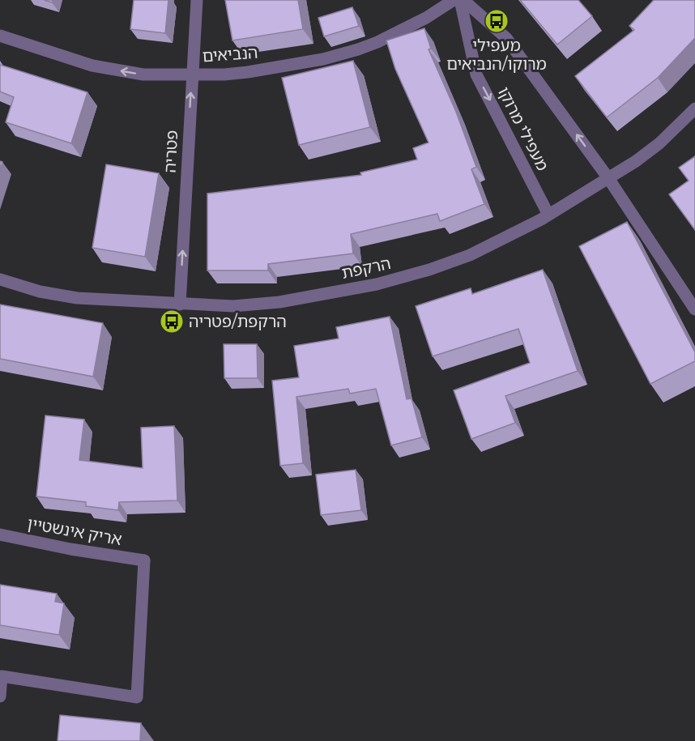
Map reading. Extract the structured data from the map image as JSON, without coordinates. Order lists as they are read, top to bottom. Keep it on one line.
{"streets":{"street":["הנביאים","מעפילי מרוקו","פטריה","הרקפת","אריק אינשטיין"]},"crossings":[["הנביאים","פטריה"],["מעפילי מרוקו","הרקפת"],["פטריה","הרקפת"]],"one_way":["הנביאים","פטריה"],"places":{"bus stop":["מעפילי מרוקו/הנביאים","הרקפת/פטריה"]}}
